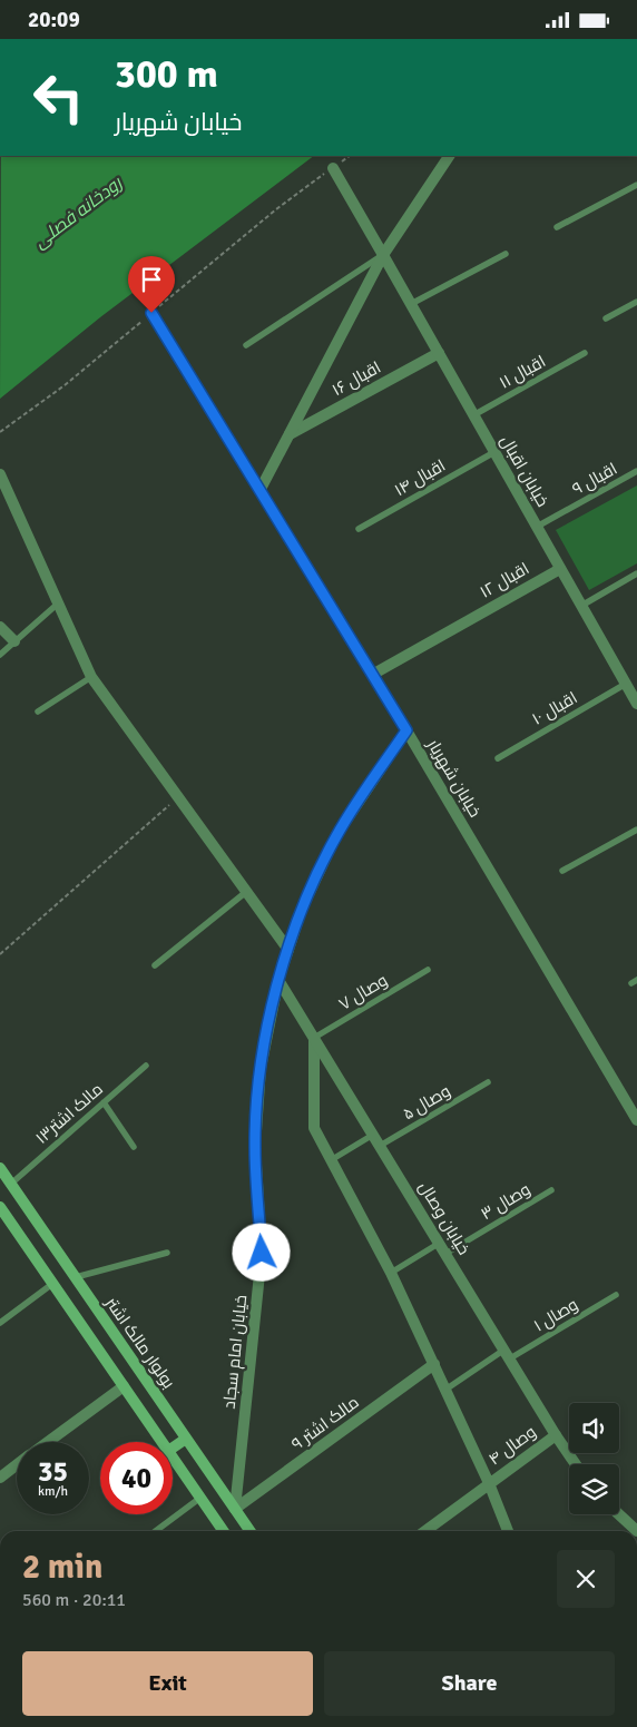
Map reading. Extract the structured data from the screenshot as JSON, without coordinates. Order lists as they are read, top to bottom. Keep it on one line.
{"streets":{"main road":["بولوار مالک اشتر"],"street":["اقبال ۱۶","خیابان اقبال","اقبال ۱۲","خیابان شهریار","خیابان وصال","خیابان امام سجاد","مالک اشتر ۹","وصال ۴"],"lane":["اقبال ۱۱","اقبال ۱۴","اقبال ۹","اقبال ۱۰","وصال ۷","وصال ۵","مالک اشتر۱۳","وصال ۳","وصال ۱"]},"crossings":[["اقبال ۱۱","خیابان اقبال"],["اقبال ۱۶","خیابان اقبال"],["خیابان اقبال","اقبال ۱۴"],["خیابان اقبال","اقبال ۹"],["خیابان اقبال","اقبال ۱۲"],["خیابان اقبال","اقبال ۱۰"],["اقبال ۱۲","خیابان شهریار"],["خیابان شهریار","خیابان امام سجاد"],["وصال ۷","خیابان وصال"],["وصال ۵","خیابان وصال"],["مالک اشتر۱۳","بولوار مالک اشتر"],["وصال ۳","خیابان وصال"],["خیابان وصال","وصال ۱"],["خیابان وصال","خیابان امام سجاد"],["خیابان وصال","وصال ۴"],["بولوار مالک اشتر","خیابان امام سجاد"],["بولوار مالک اشتر","مالک اشتر ۹"],["خیابان امام سجاد","مالک اشتر ۹"]],"water":["رودخانه فصلی"],"page":{"status":"20:09","turn":["300 m","خیابان شهریار"],"speed":"35 km/h","limit":"40","heading":["2 min","560 m · 20:11"],"buttons":["Exit","Share"]}}
